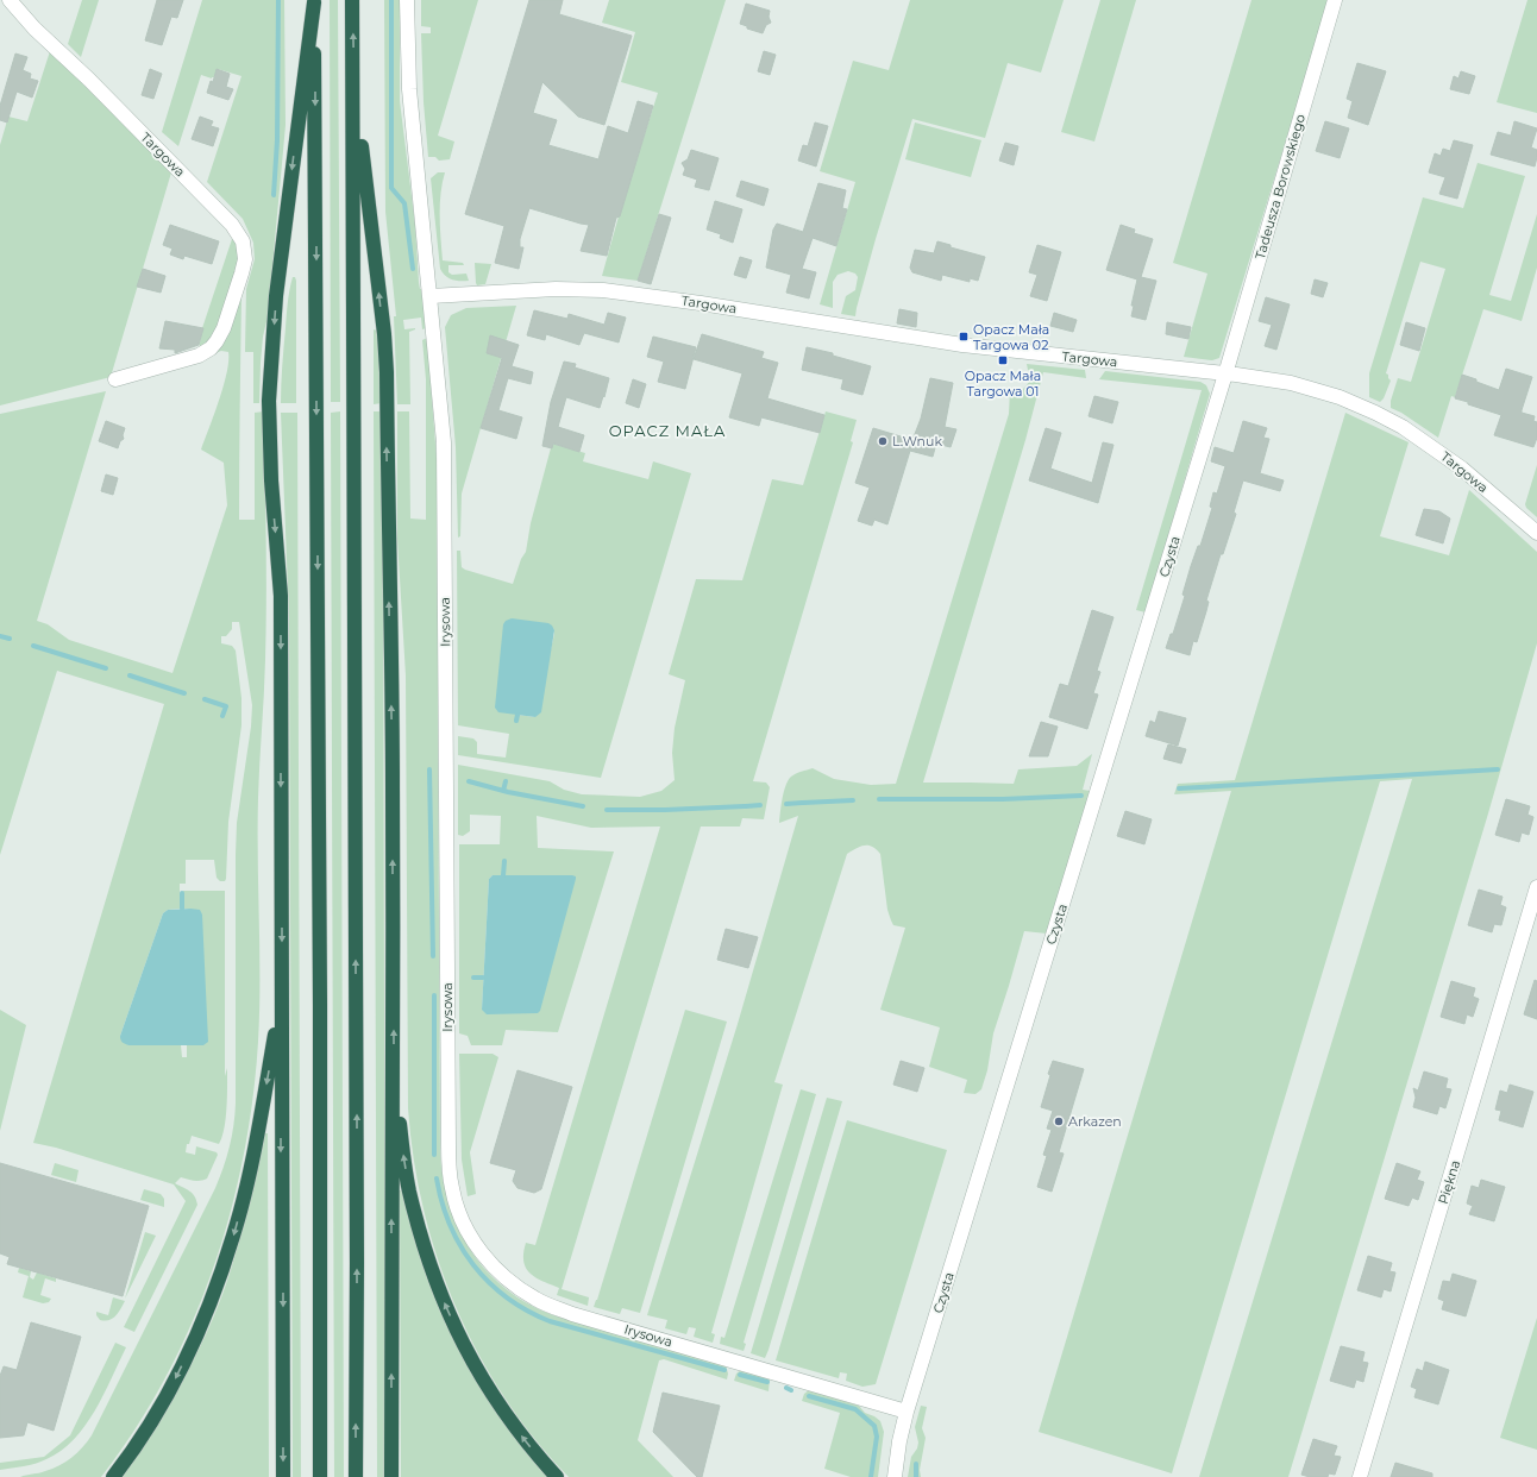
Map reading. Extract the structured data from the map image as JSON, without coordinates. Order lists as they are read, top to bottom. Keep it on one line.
{"streets":{"street":["Targowa","Tadeusza Borowskiego","Czysta","Irysowa","Piękna"]},"crossings":[["Targowa","Tadeusza Borowskiego"],["Targowa","Czysta"],["Targowa","Irysowa"],["Tadeusza Borowskiego","Czysta"],["Czysta","Irysowa"]],"districts":["OPACZ MAŁA"],"places":{"transit":["Opacz Mała Targowa 02","Opacz Mała Targowa 01"],"other":["L.Wnuk","Arkazen"]}}
